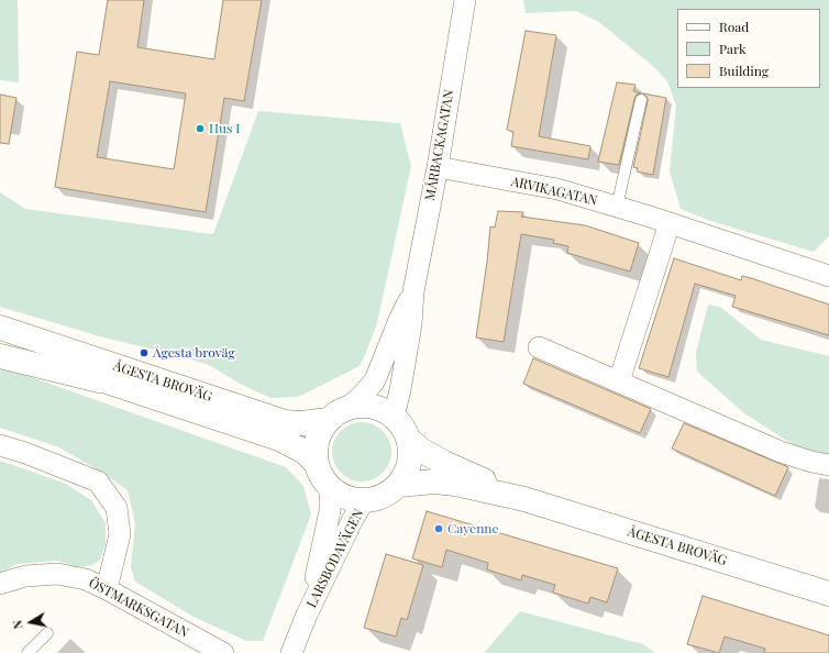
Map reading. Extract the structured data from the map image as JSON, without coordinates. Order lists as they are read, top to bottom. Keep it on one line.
{"streets":{"main road":["ÅGESTA BROVÄG"],"street":["MÅRBACKAGATAN","ARVIKAGATAN","LARSBODAVÄGEN","ÖSTMARKSGATAN"]},"crossings":[["MÅRBACKAGATAN","ARVIKAGATAN"],["MÅRBACKAGATAN","ÅGESTA BROVÄG"],["MÅRBACKAGATAN","LARSBODAVÄGEN"],["ÅGESTA BROVÄG","LARSBODAVÄGEN"]],"places":["Hus I","Ågesta broväg","Cayenne"],"legend":["Road","Park","Building"],"north":"left"}
